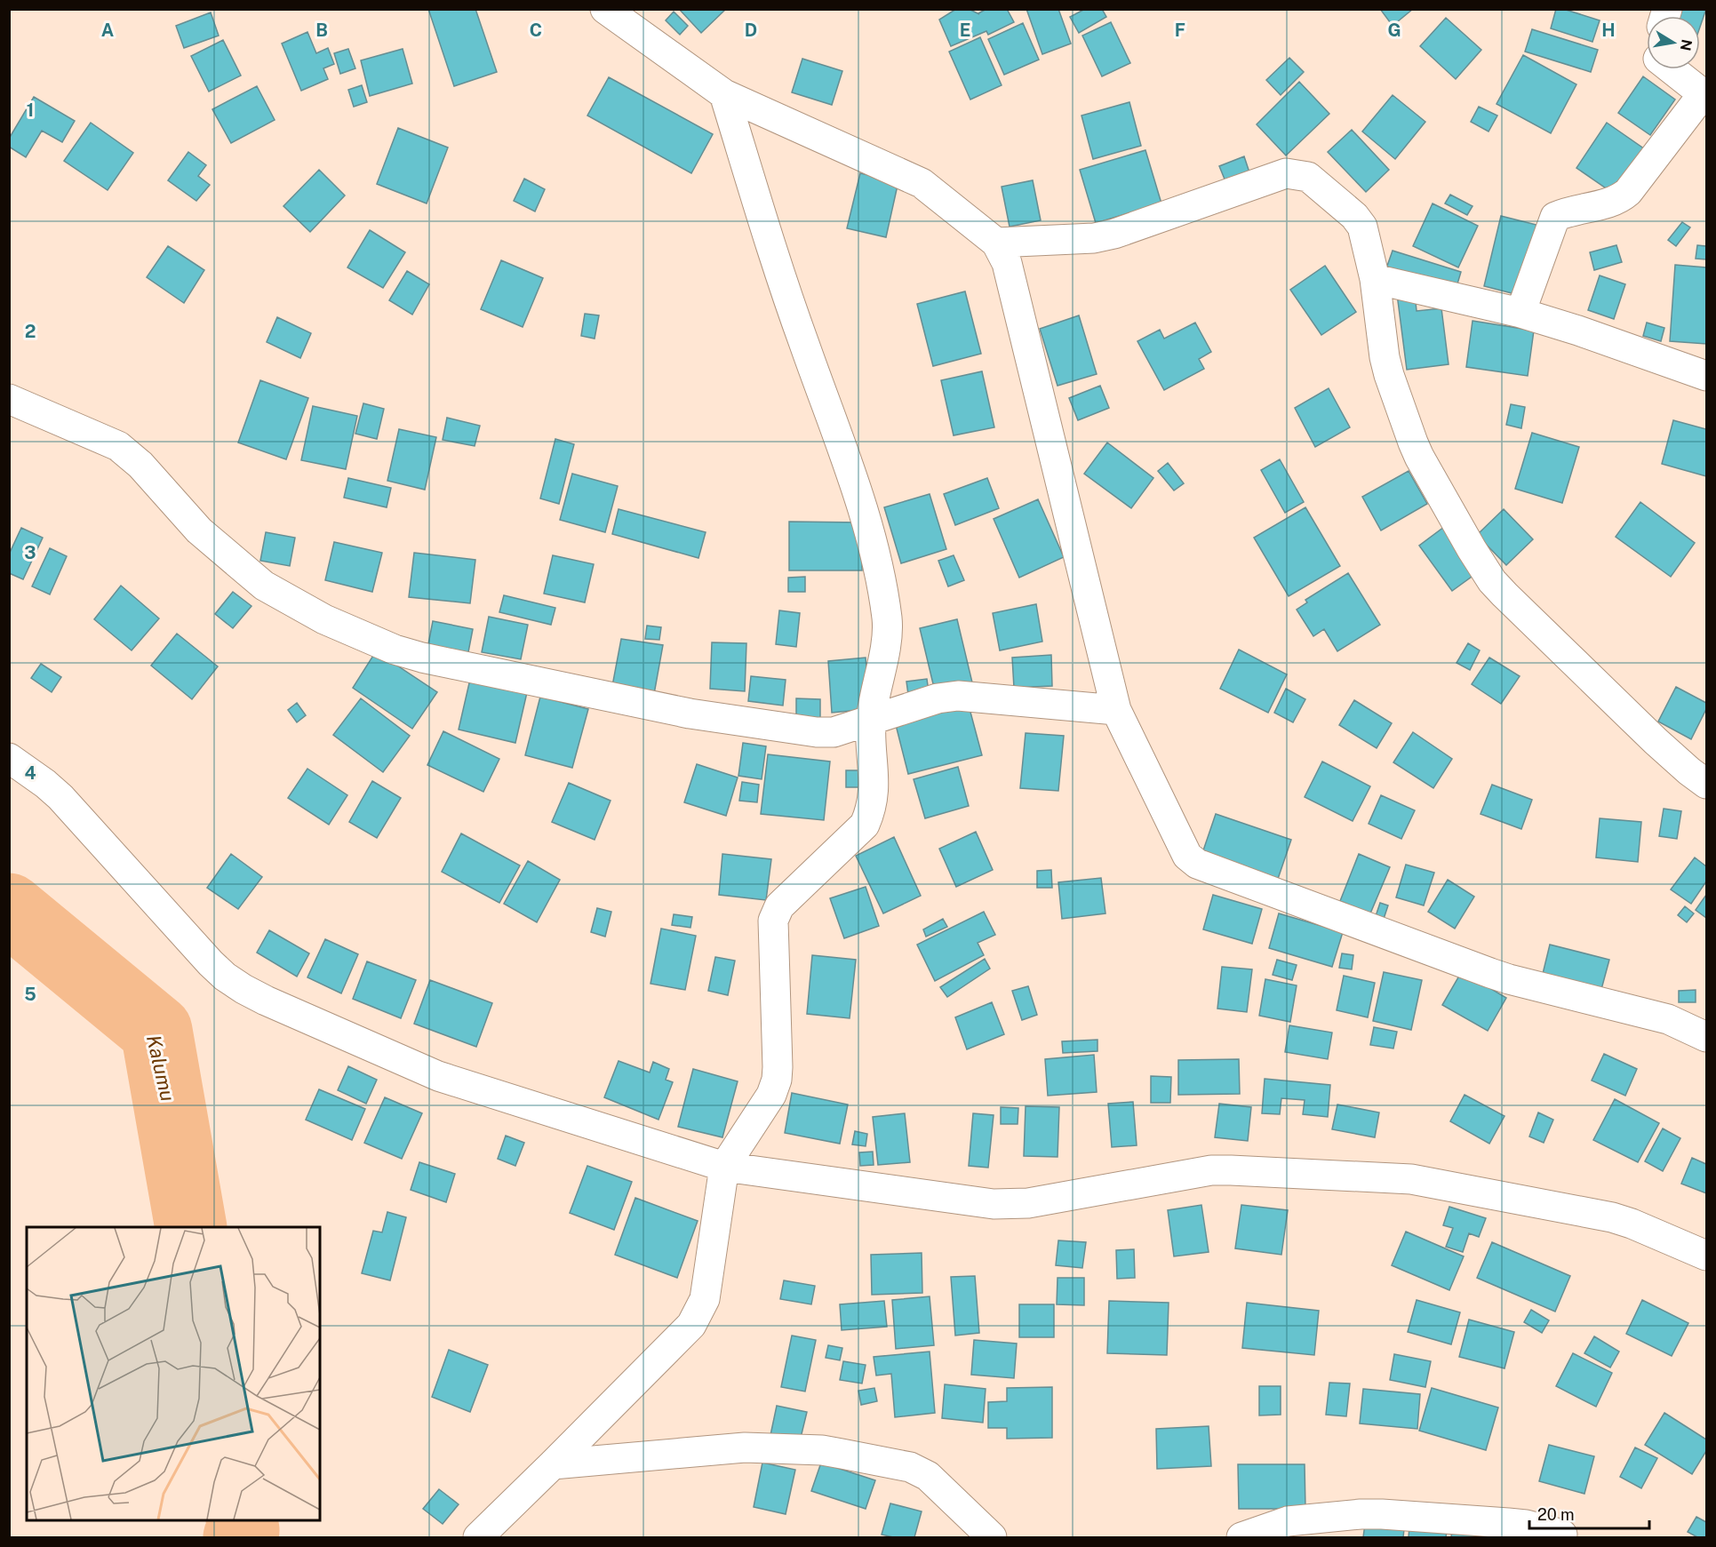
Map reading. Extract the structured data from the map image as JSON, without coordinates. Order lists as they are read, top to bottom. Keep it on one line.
{"water":["Kalumu"],"scale_bar":"20 m","north":"right","grid":{"columns":["A","B","C","D","E","F","G","H"],"rows":["1","2","3","4","5"]}}
